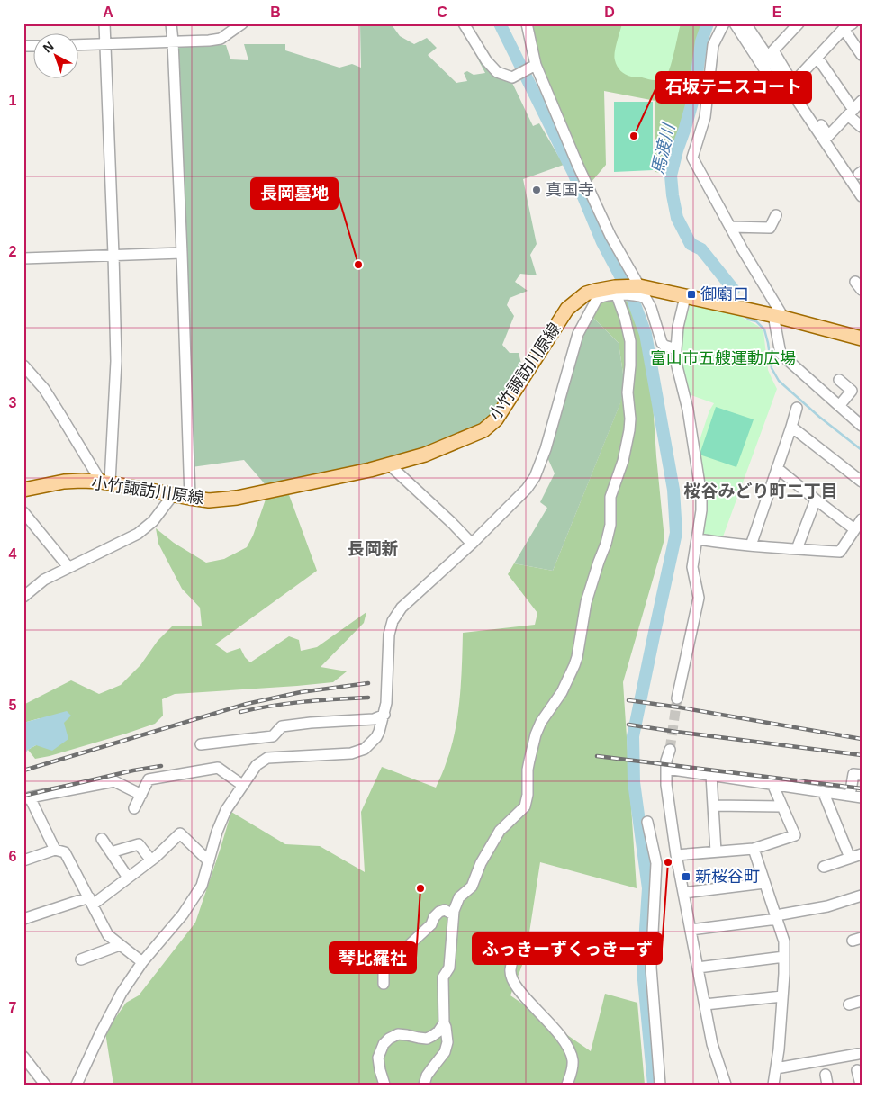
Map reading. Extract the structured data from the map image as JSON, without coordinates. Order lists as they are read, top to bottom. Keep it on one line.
{"streets":{"main road":["小竹諏訪川原線"]},"districts":["桜谷みどり町二丁目","長岡新"],"water":["馬渡川"],"parks":["富山市五艘運動広場"],"places":{"other":["石坂テニスコート","真国寺","長岡墓地","ふっきーずくっきーず","琴比羅社"],"transit":["御廟口","新桜谷町"]},"north":"top left","grid":{"columns":["A","B","C","D","E"],"rows":["1","2","3","4","5","6","7"]}}
